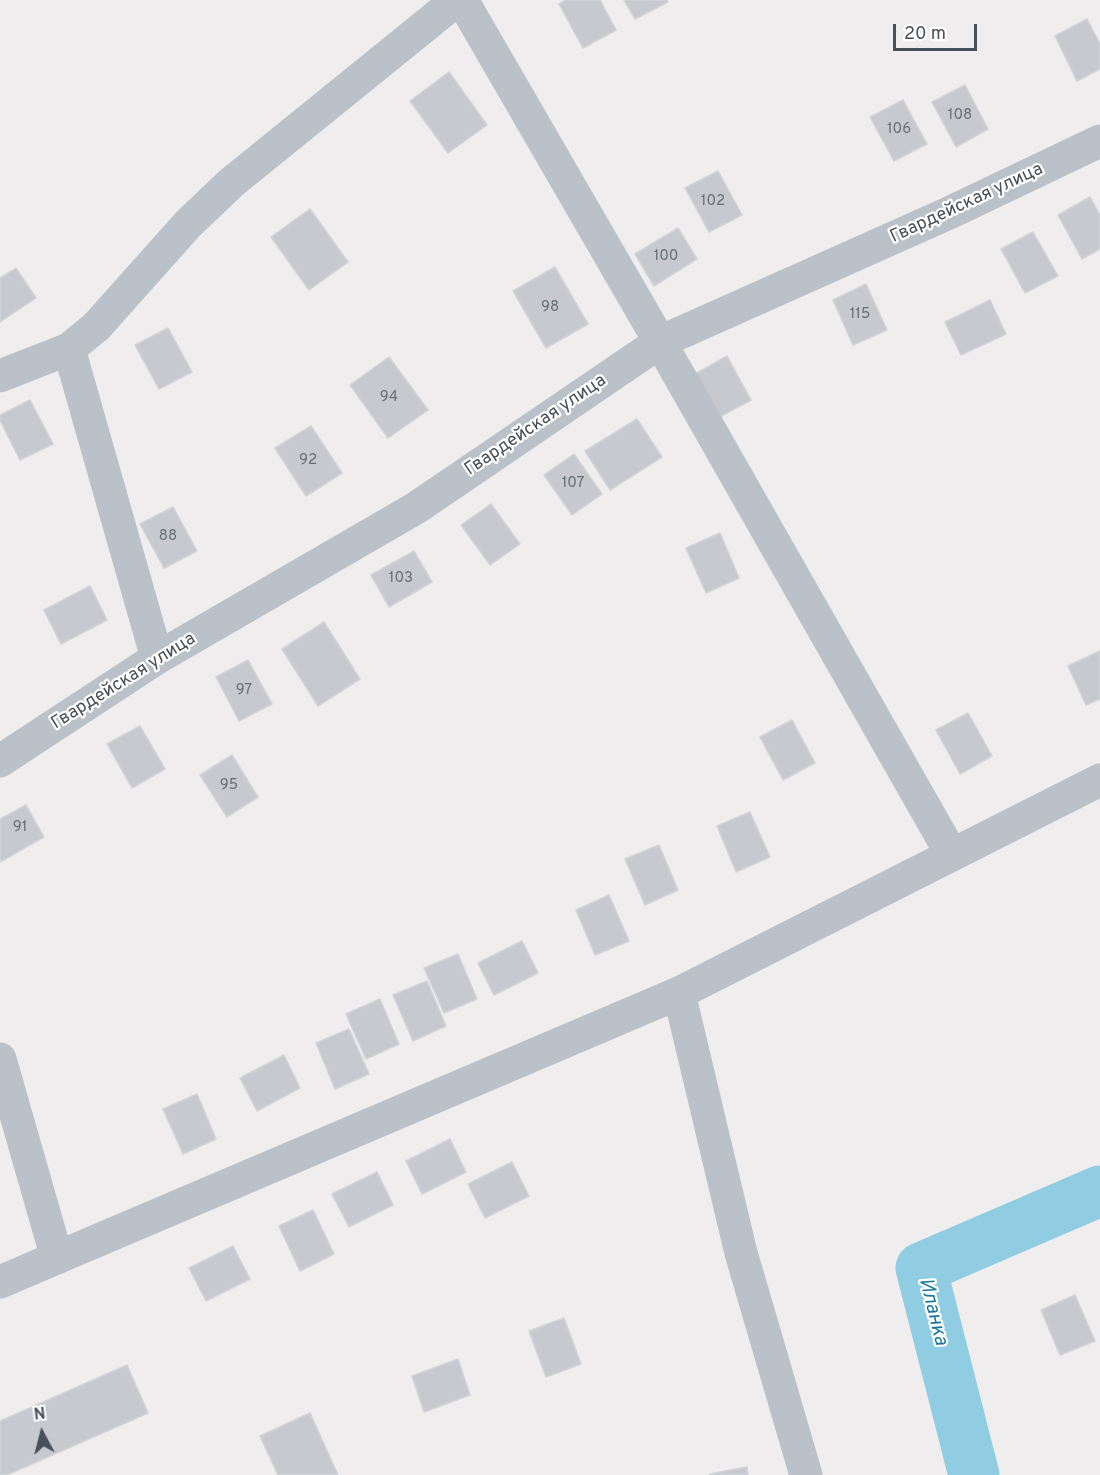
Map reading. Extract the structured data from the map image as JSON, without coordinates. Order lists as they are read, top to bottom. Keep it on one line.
{"streets":{"street":["Гвардейская улица"]},"water":["Иланка"],"house_numbers":["108","106","102","100","98","115","94","92","107","88","103","97","95","91"],"scale_bar":"20 m","north":"top"}
